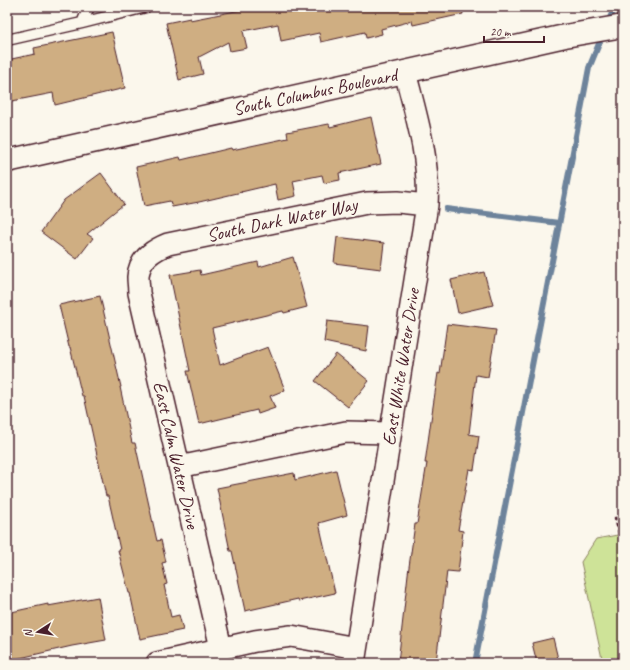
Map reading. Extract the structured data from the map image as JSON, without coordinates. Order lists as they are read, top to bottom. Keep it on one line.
{"streets":{"street":["South Columbus Boulevard","South Dark Water Way","East White Water Drive","East Calm Water Drive"]},"crossings":[["South Columbus Boulevard","East White Water Drive"],["South Dark Water Way","East White Water Drive"],["South Dark Water Way","East Calm Water Drive"]],"scale_bar":"20 m","north":"left"}
